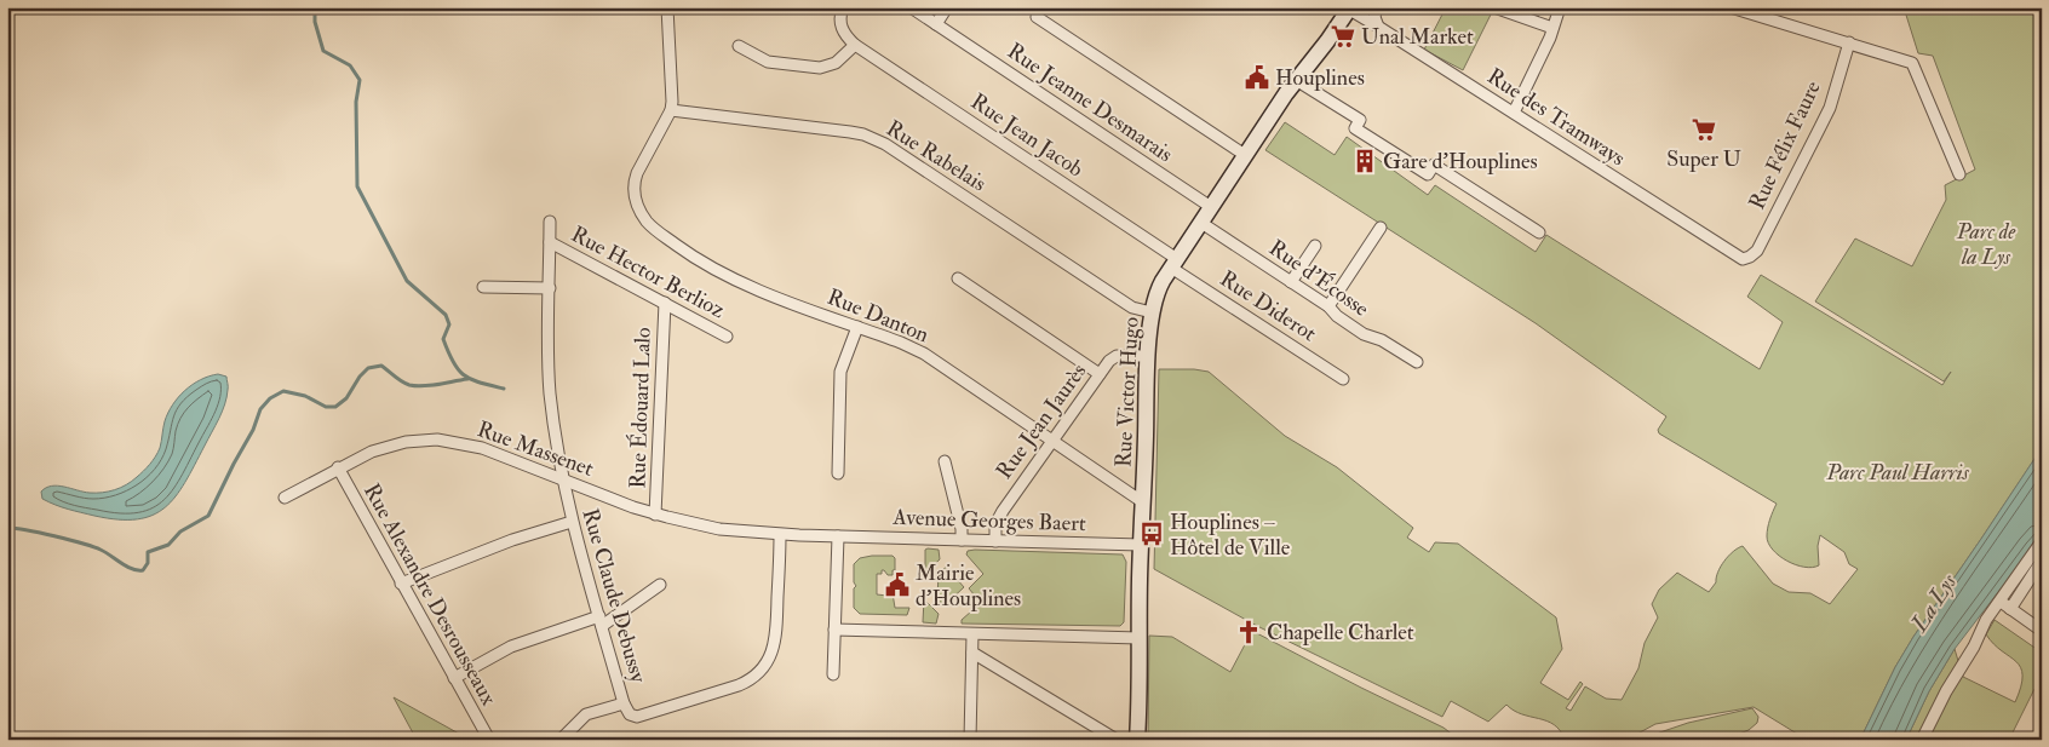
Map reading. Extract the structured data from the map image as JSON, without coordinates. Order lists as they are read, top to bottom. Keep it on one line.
{"streets":{"main road":["Rue Victor Hugo"],"street":["Rue Jeanne Desmarais","Rue des Tramways","Rue Jean Jacob","Rue Félix Faure","Rue Rabelais","Rue Hector Berlioz","Rue d'Écosse","Rue Diderot","Rue Danton","Rue Édouard Lalo","Rue Jean Jaurès","Rue Massenet","Avenue Georges Baert","Rue Alexandre Desrousseaux","Rue Claude Debussy"]},"crossings":[["Rue Jeanne Desmarais","Rue Victor Hugo"],["Rue des Tramways","Rue Félix Faure"],["Rue des Tramways","Rue Victor Hugo"],["Rue Jean Jacob","Rue Diderot"],["Rue Jean Jacob","Rue Victor Hugo"],["Rue Rabelais","Rue Danton"],["Rue Rabelais","Rue Victor Hugo"],["Rue Hector Berlioz","Rue Édouard Lalo"],["Rue Hector Berlioz","Rue Claude Debussy"],["Rue d'Écosse","Rue Victor Hugo"],["Rue Diderot","Rue Victor Hugo"],["Rue Danton","Rue Victor Hugo"],["Rue Danton","Rue Jean Jaurès"],["Rue Victor Hugo","Rue Jean Jaurès"],["Rue Victor Hugo","Avenue Georges Baert"],["Rue Édouard Lalo","Rue Massenet"],["Rue Jean Jaurès","Avenue Georges Baert"],["Rue Massenet","Avenue Georges Baert"],["Rue Massenet","Rue Alexandre Desrousseaux"],["Rue Massenet","Rue Claude Debussy"],["Avenue Georges Baert","Rue Claude Debussy"]],"water":["La Lys"],"parks":["Parc de la Lys","Parc Paul Harris"],"places":{"supermarket":["Unal Market","Super U"],"public building":["Houplines","Mairie d'Houplines"],"building":["Gare d'Houplines"],"bus stop":["Houplines – Hôtel de Ville"],"church":["Chapelle Charlet"]}}
